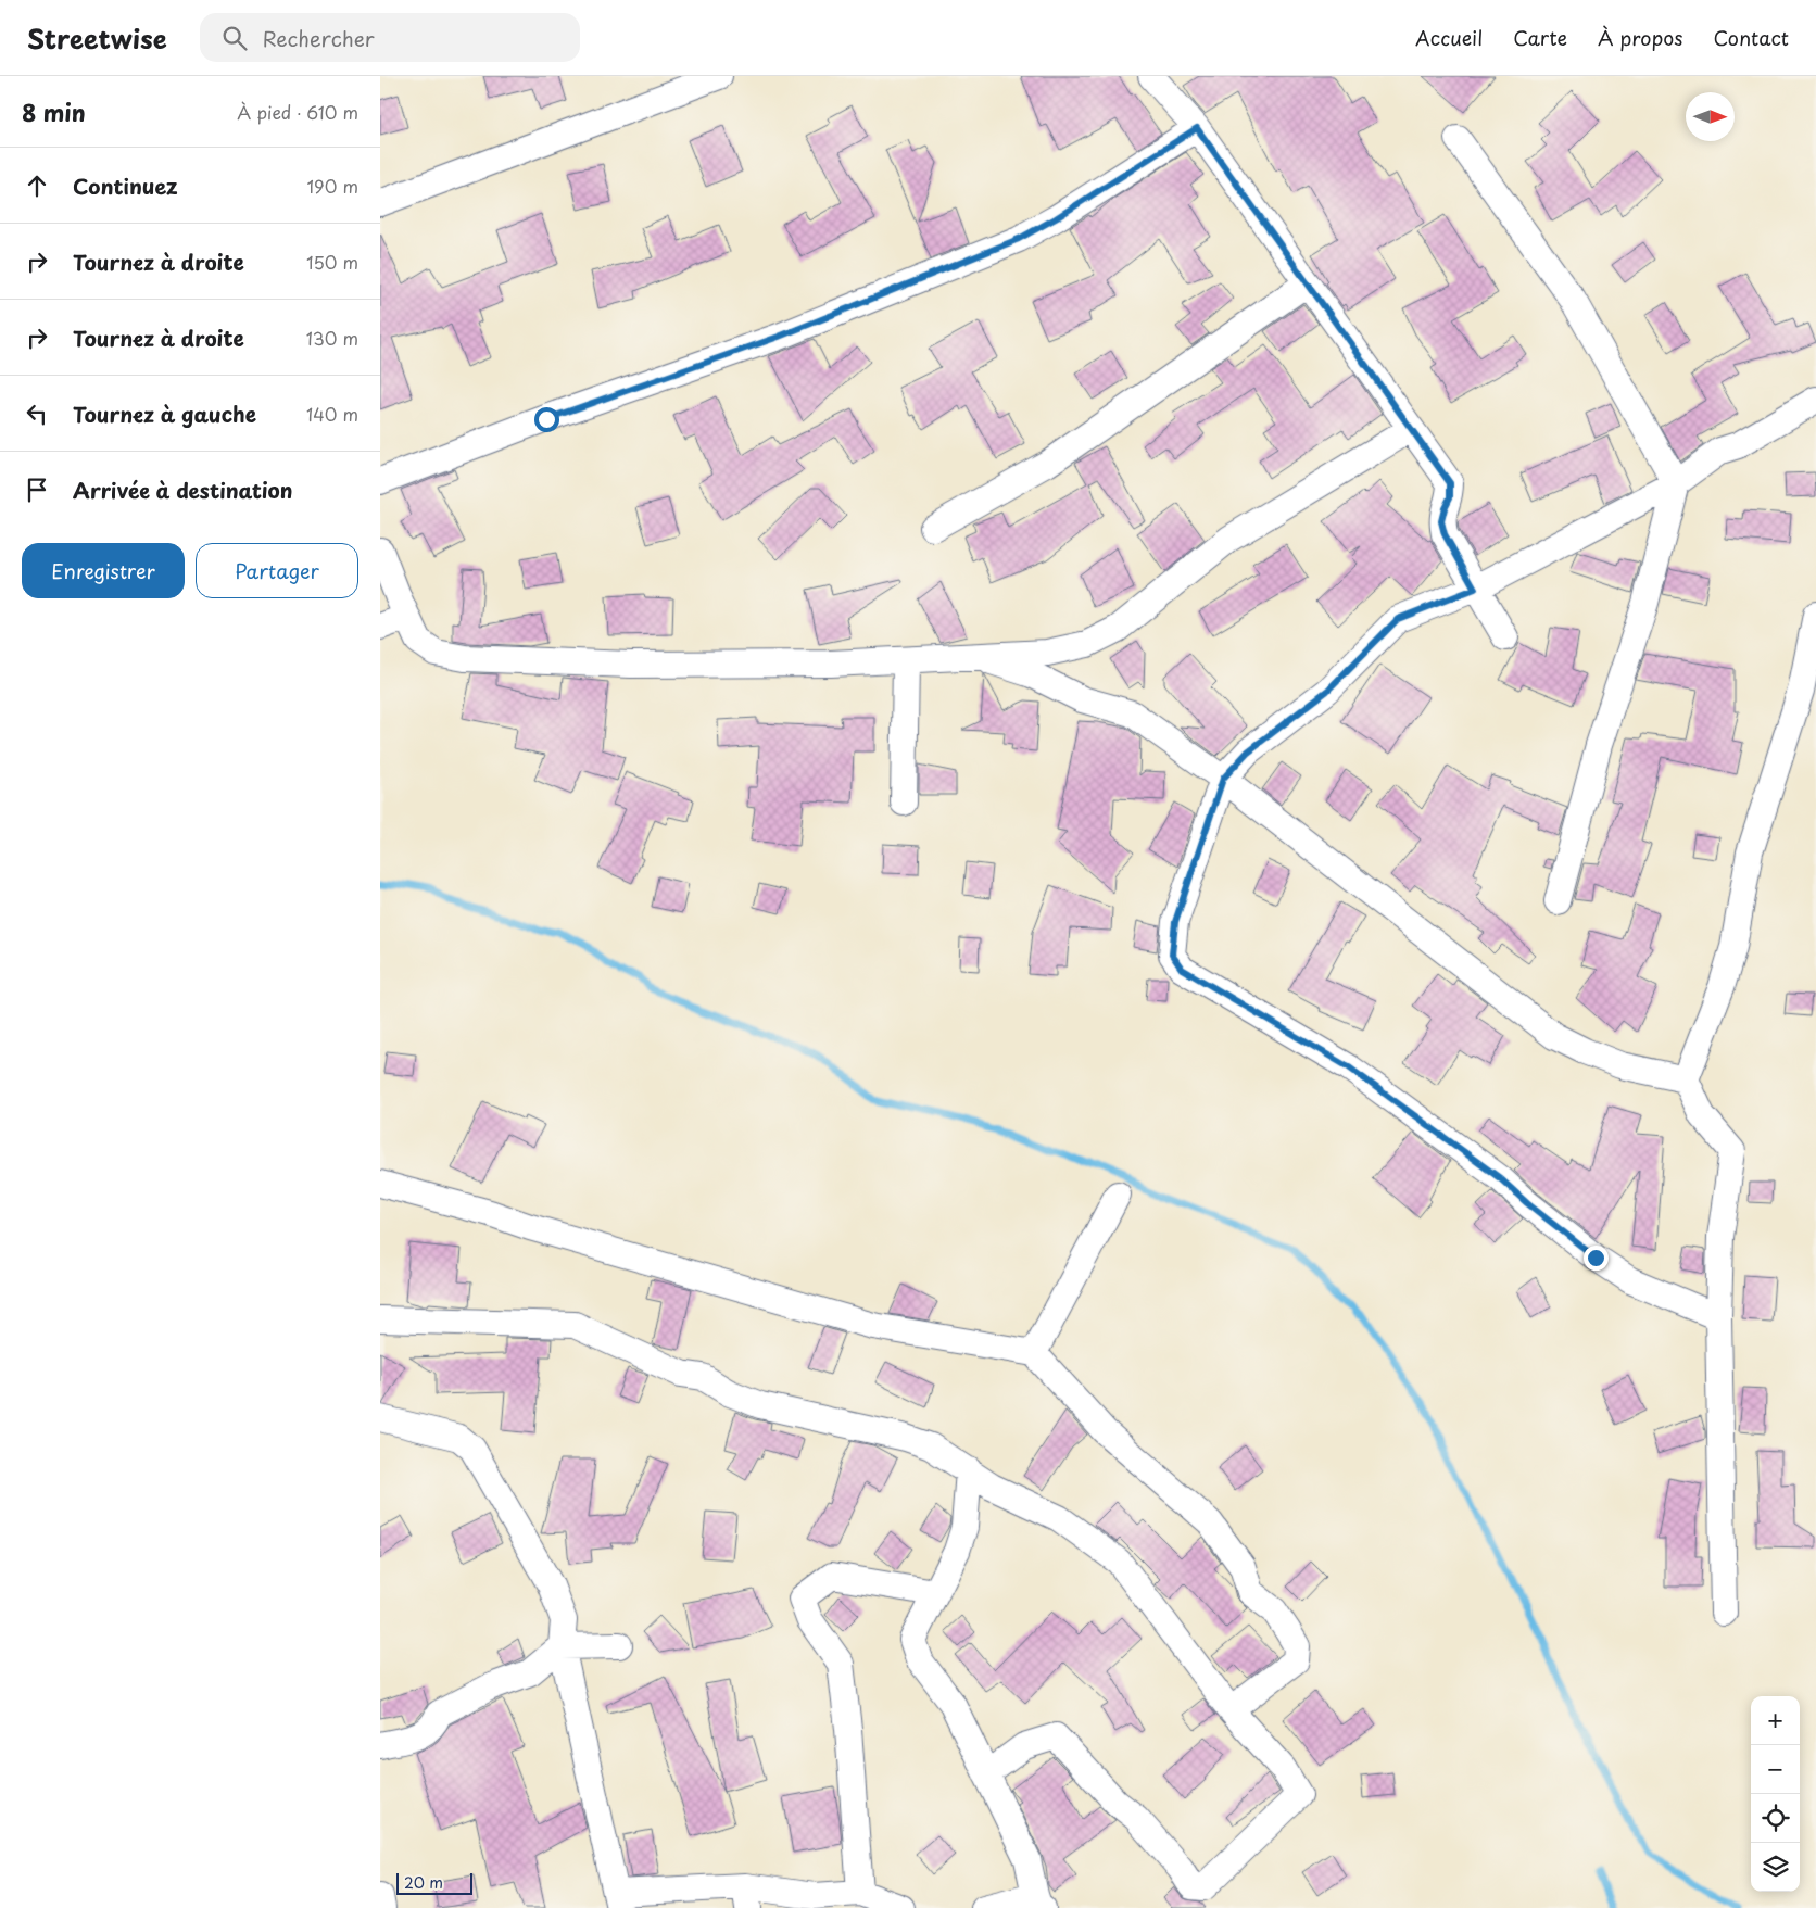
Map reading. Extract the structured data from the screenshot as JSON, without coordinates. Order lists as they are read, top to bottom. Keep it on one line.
{"scale_bar":"20 m","north":"right","page":{"header":"Streetwise","search":"Rechercher","nav":["Accueil","Carte","À propos","Contact"],"heading":["8 min","À pied · 610 m"],"list":[["Continuez","190 m"],["Tournez à droite","150 m"],["Tournez à droite","130 m"],["Tournez à gauche","140 m"],"Arrivée à destination"],"buttons":["Enregistrer","Partager"],"map_buttons":["+","−"],"scale":"20 m"}}
